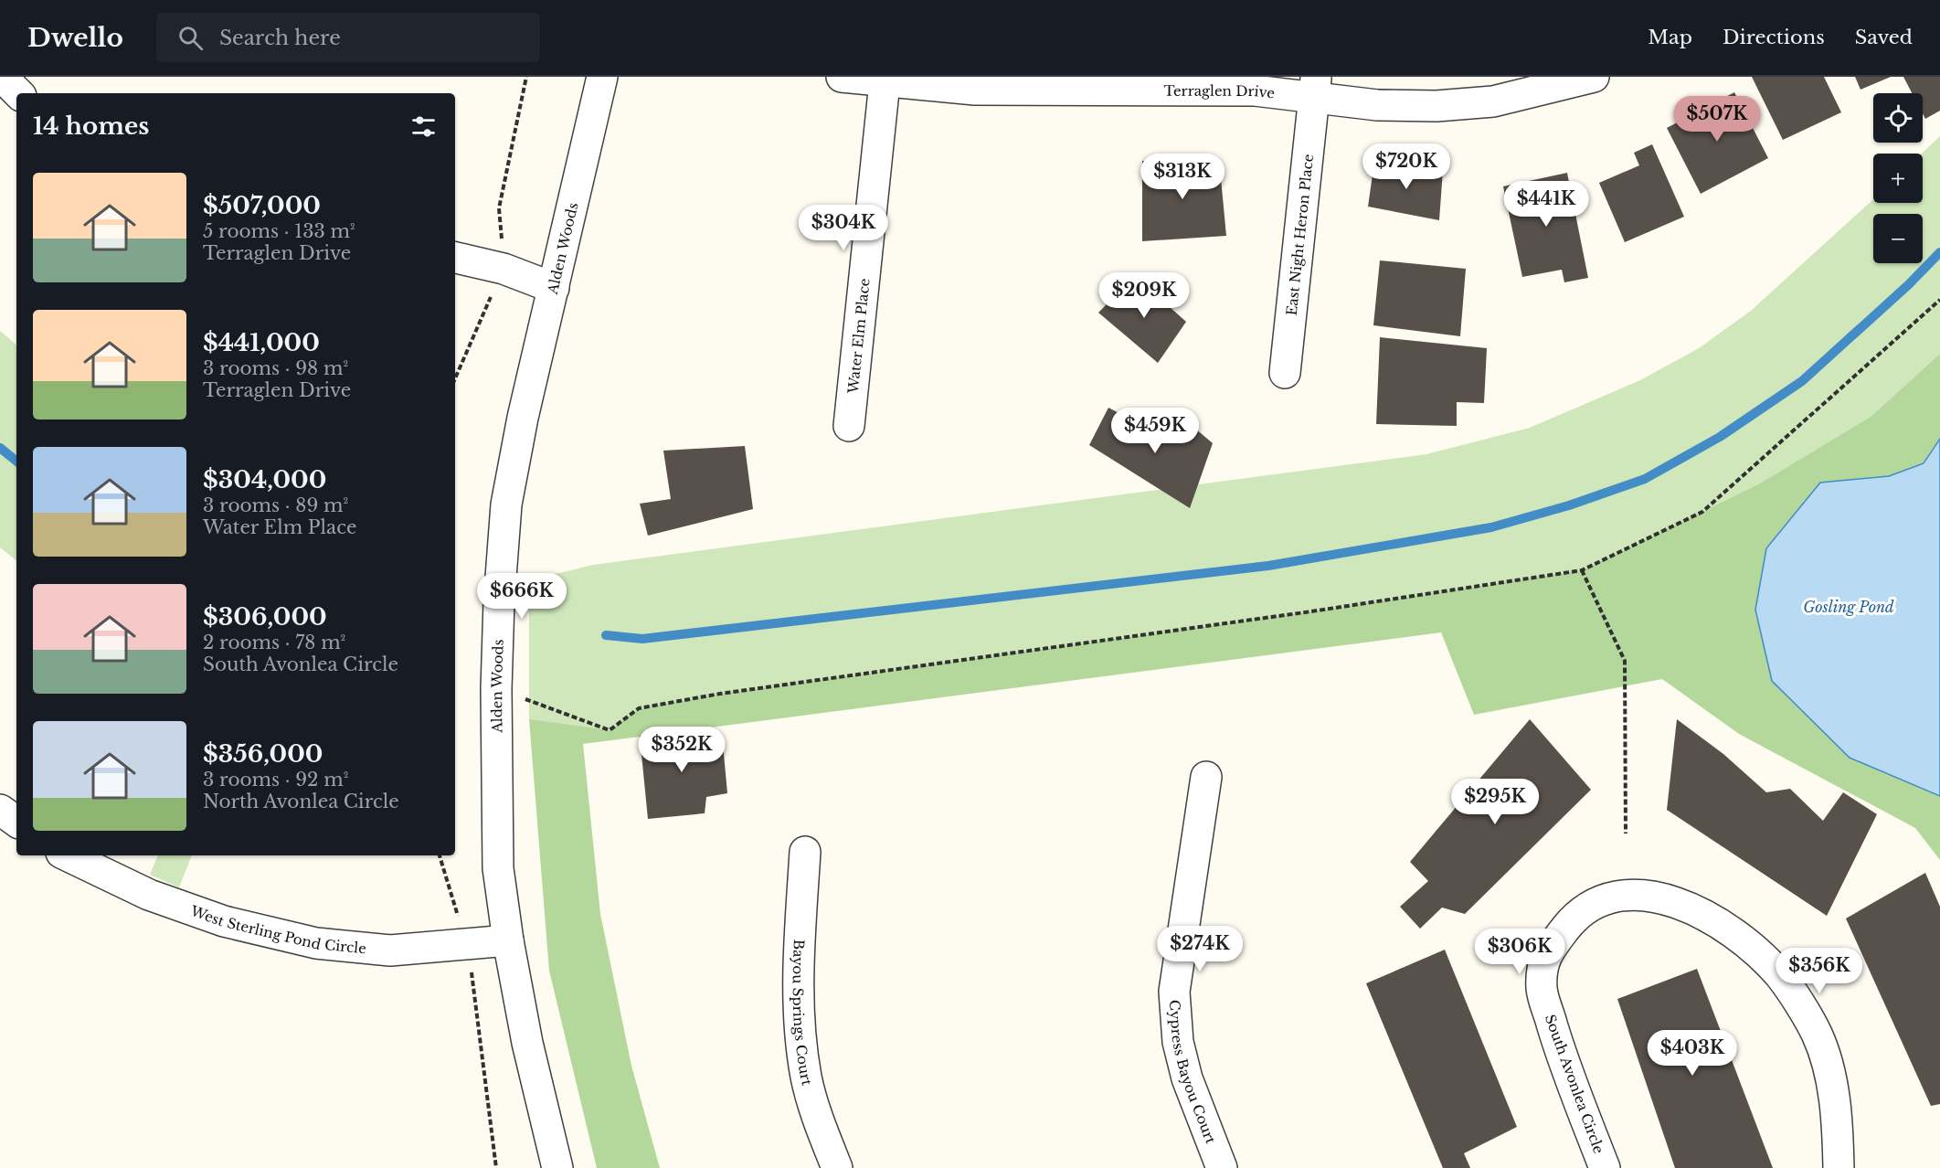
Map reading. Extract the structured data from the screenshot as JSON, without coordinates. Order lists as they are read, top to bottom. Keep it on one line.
{"streets":{"street":["Terraglen Drive","East Night Heron Place","Alden Woods","Water Elm Place","West Sterling Pond Circle","Bayou Springs Court","Cypress Bayou Court","South Avonlea Circle"]},"crossings":[["Terraglen Drive","East Night Heron Place"],["Terraglen Drive","Water Elm Place"],["Alden Woods","West Sterling Pond Circle"]],"water":["Gosling Pond"],"page":{"header":"Dwello","search":"Search here","nav":["Map","Directions","Saved"],"map_buttons":["+","−"],"heading":"14 homes","price":["$507K","$720K","$313K","$441K","$304K","$209K","$459K","$666K","$352K","$295K","$274K","$306K","$356K","$403K"],"list":[{"name":"$507,000","note":"5 rooms · 133 m² · Terraglen Drive"},{"name":"$441,000","note":"3 rooms · 98 m² · Terraglen Drive"},{"name":"$304,000","note":"3 rooms · 89 m² · Water Elm Place"},{"name":"$306,000","note":"2 rooms · 78 m² · South Avonlea Circle"},{"name":"$356,000","note":"3 rooms · 92 m² · North Avonlea Circle"}]}}
